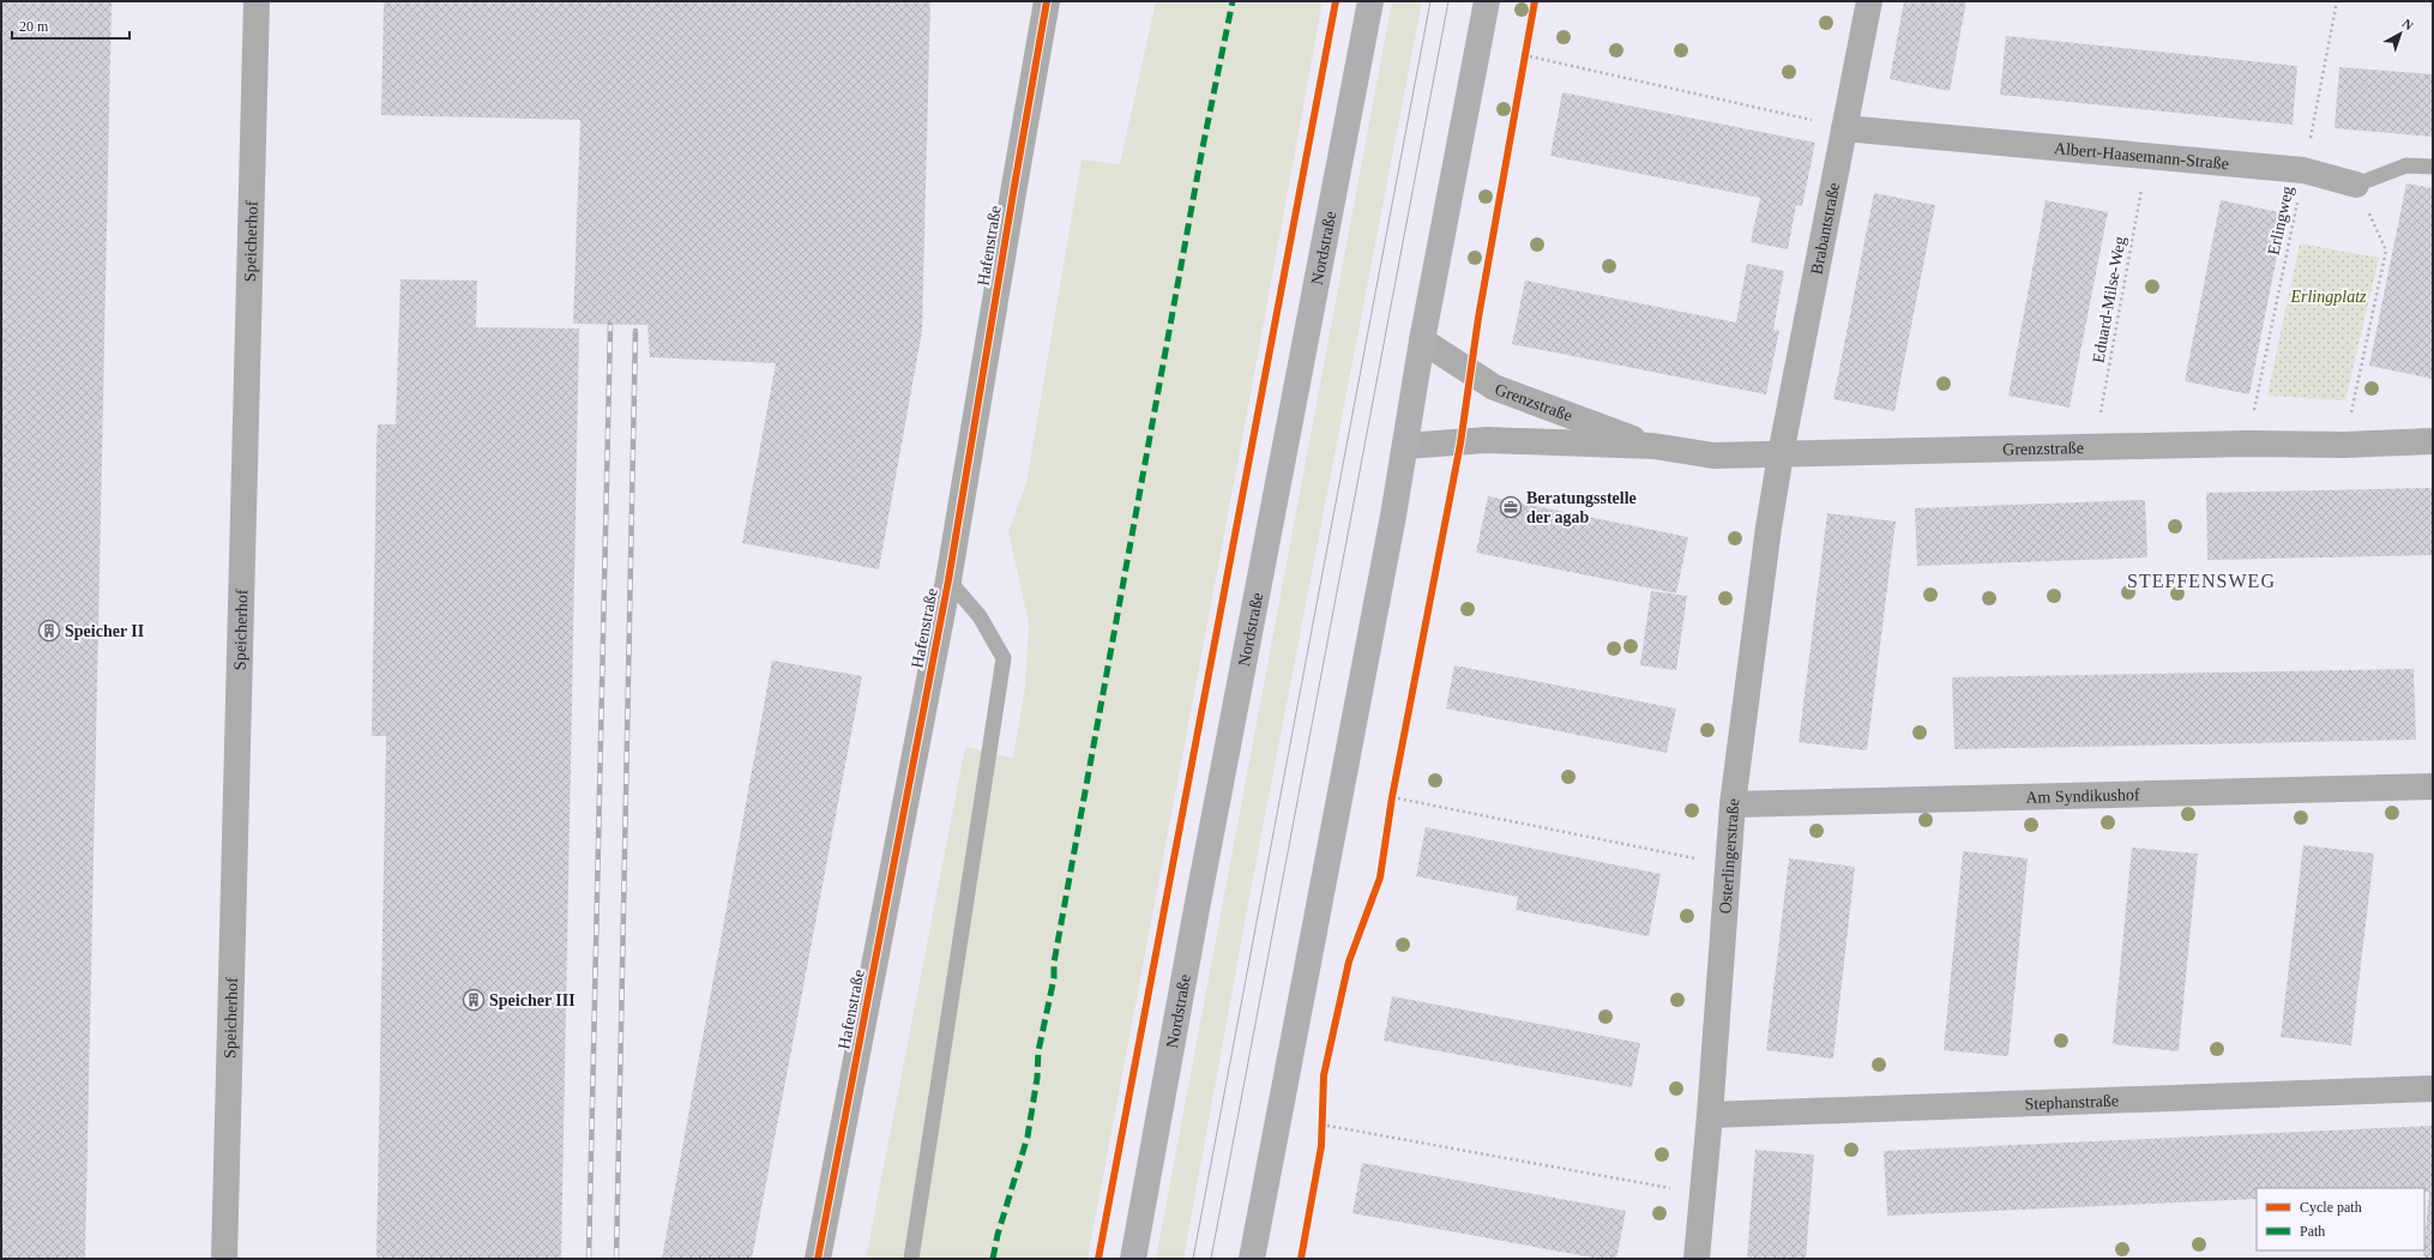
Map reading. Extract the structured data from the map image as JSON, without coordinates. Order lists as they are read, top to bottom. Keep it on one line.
{"streets":{"main road":["Nordstraße"],"street":["Albert-Haasemann-Straße","Brabantstraße","Speicherhof","Hafenstraße","Grenzstraße","Am Syndikushof","Osterlingerstraße","Stephanstraße"],"path":["Erlingweg","Eduard-Milse-Weg"]},"crossings":[["Albert-Haasemann-Straße","Erlingweg"],["Albert-Haasemann-Straße","Brabantstraße"],["Albert-Haasemann-Straße","Eduard-Milse-Weg"],["Erlingweg","Grenzstraße"],["Brabantstraße","Grenzstraße"],["Brabantstraße","Osterlingerstraße"],["Eduard-Milse-Weg","Grenzstraße"],["Grenzstraße","Osterlingerstraße"],["Am Syndikushof","Osterlingerstraße"],["Osterlingerstraße","Stephanstraße"]],"districts":["STEFFENSWEG"],"parks":["Erlingplatz"],"places":{"office":["Beratungsstelle der agab"],"building":["Speicher II","Speicher III"]},"legend":["Cycle path","Path"],"scale_bar":"20 m","north":"top right"}
